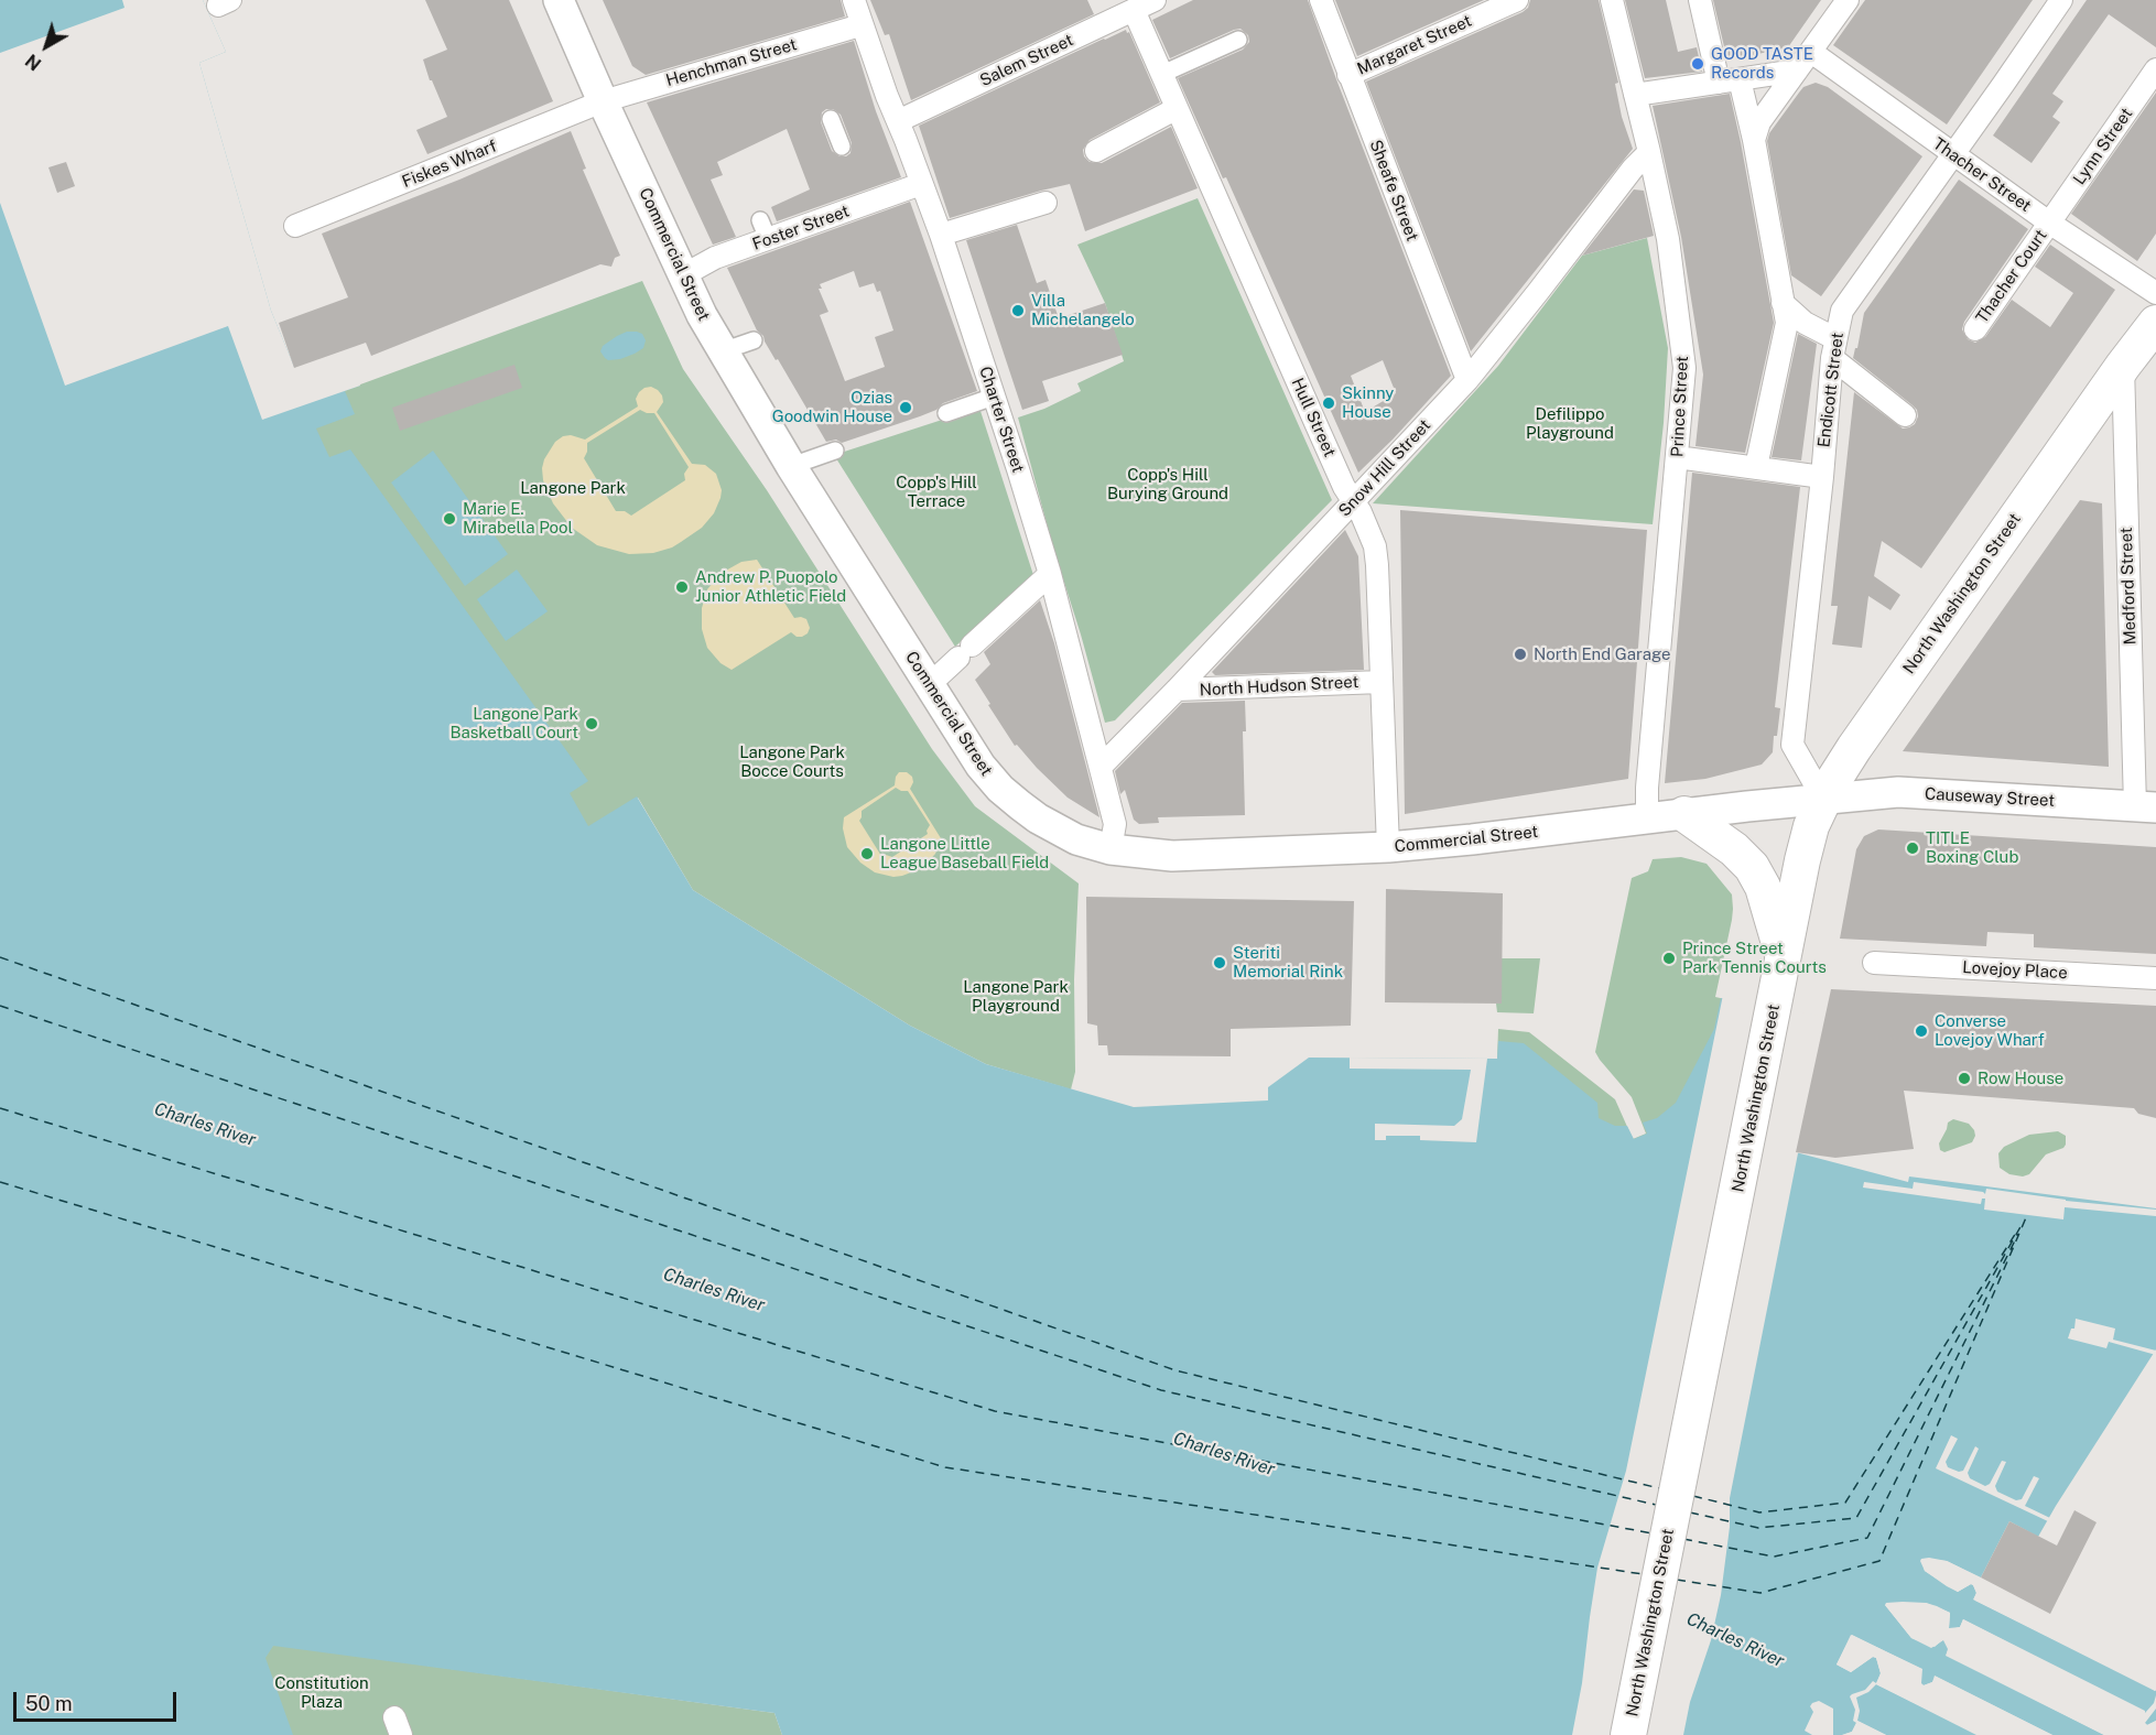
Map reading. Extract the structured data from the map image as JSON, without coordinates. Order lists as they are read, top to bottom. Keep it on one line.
{"streets":{"main road":["Commercial Street","North Washington Street","Causeway Street"],"street":["Margaret Street","Salem Street","Henchman Street","Lynn Street","Fiskes Wharf","Thacher Street","Sheafe Street","Foster Street","Thacher Court","Endicott Street","Prince Street","Hull Street","Charter Street","Snow Hill Street","Medford Street","North Hudson Street","Lovejoy Place"]},"crossings":[["Margaret Street","Sheafe Street"],["Salem Street","Hull Street"],["Salem Street","Charter Street"],["Henchman Street","Fiskes Wharf"],["Henchman Street","Commercial Street"],["Henchman Street","Charter Street"],["Lynn Street","Thacher Street"],["Lynn Street","Thacher Court"],["Fiskes Wharf","Commercial Street"],["Thacher Street","Thacher Court"],["Thacher Street","Endicott Street"],["Sheafe Street","Snow Hill Street"],["Foster Street","Commercial Street"],["Foster Street","Charter Street"],["Commercial Street","Endicott Street"],["Commercial Street","Prince Street"],["Commercial Street","Hull Street"],["Commercial Street","Charter Street"],["Commercial Street","North Washington Street"],["Commercial Street","Causeway Street"],["Endicott Street","North Washington Street"],["Endicott Street","Causeway Street"],["Prince Street","Snow Hill Street"],["Hull Street","Snow Hill Street"],["Hull Street","North Hudson Street"],["Charter Street","Snow Hill Street"],["Snow Hill Street","North Hudson Street"],["Medford Street","North Washington Street"],["Medford Street","Causeway Street"],["North Washington Street","Causeway Street"]],"water":["Charles River"],"parks":["Defilippo Playground","Copp's Hill Burying Ground","Copp's Hill Terrace","Langone Park","Langone Park Bocce Courts","Langone Park Playground","Constitution Plaza"],"places":["GOOD TASTE Records","Villa Michelangelo","Skinny House","Ozias Goodwin House","Marie E. Mirabella Pool","Andrew P. Puopolo Junior Athletic Field","North End Garage","Langone Park Basketball Court","TITLE Boxing Club","Langone Little League Baseball Field","Prince Street Park Tennis Courts","Steriti Memorial Rink","Converse Lovejoy Wharf","Row House"],"scale_bar":"50 m","north":"bottom left"}
